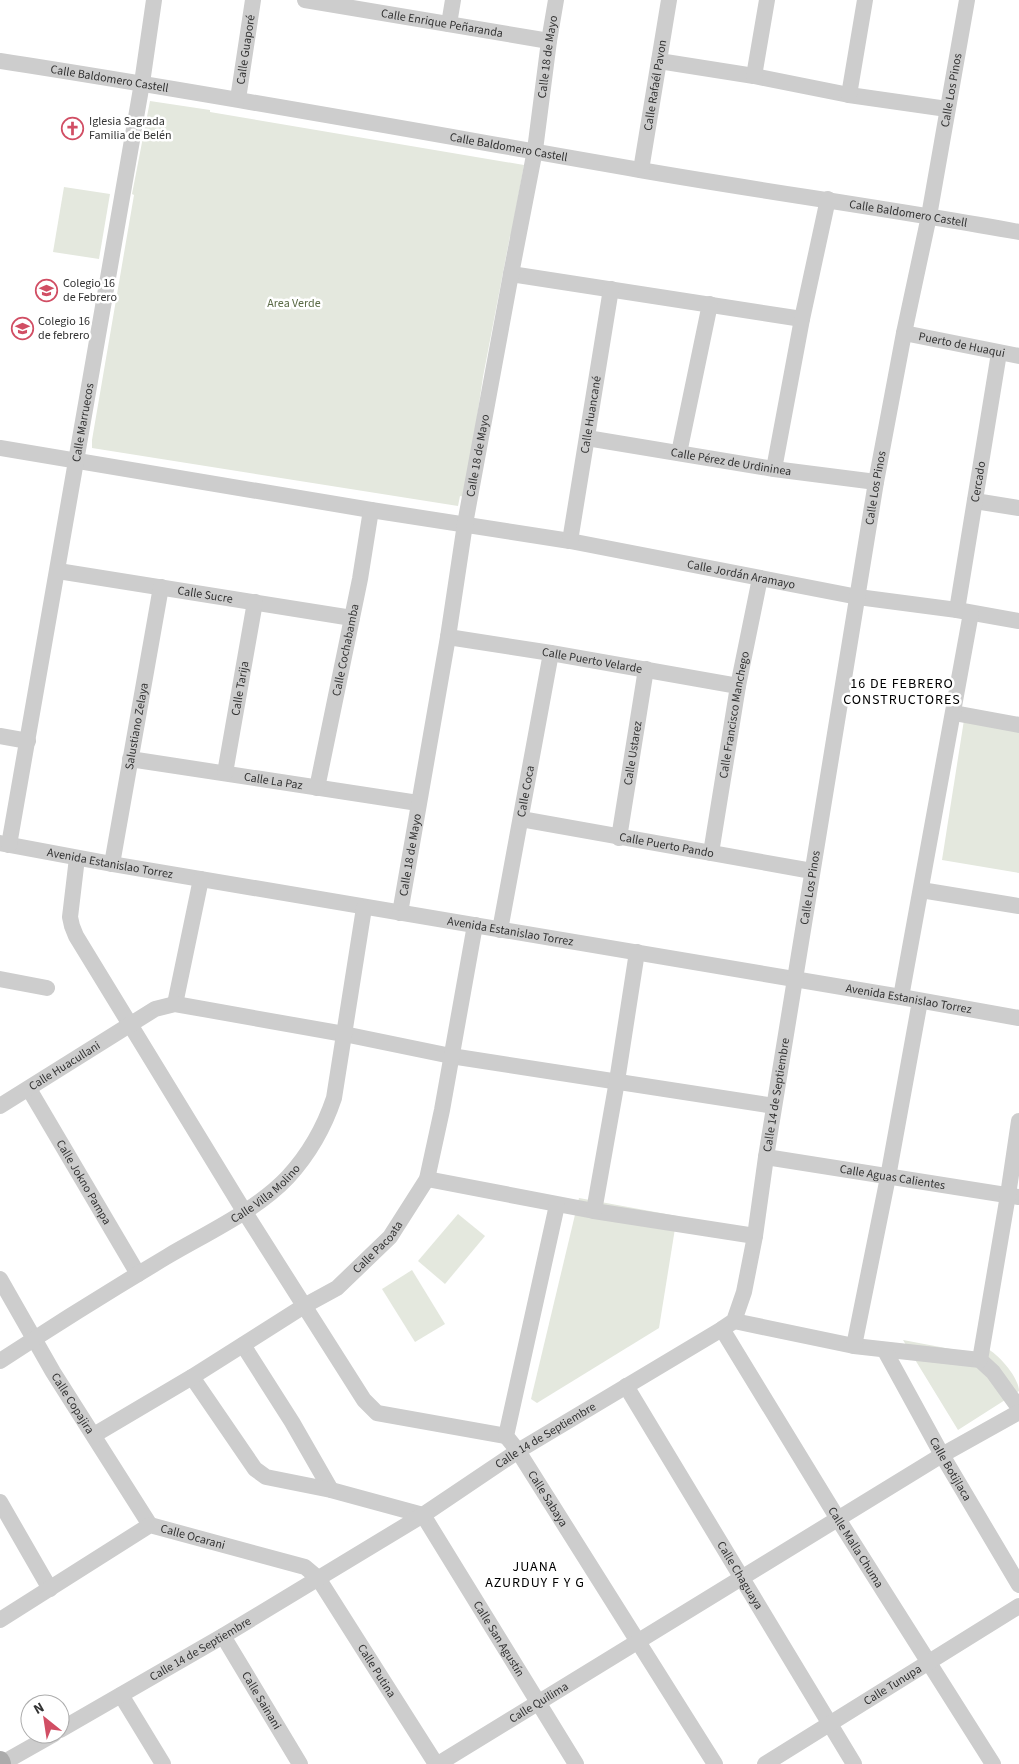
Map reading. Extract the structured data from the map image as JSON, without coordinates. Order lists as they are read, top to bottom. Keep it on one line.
{"streets":{"street":["Calle Enrique Peñaranda","Calle Guaporé","Calle 18 de Mayo","Calle Baldomero Castell","Calle Rafaél Pavon","Calle Los Pinos","Puerto de Huaqui","Calle Huancané","Calle Marruecos","Calle Pérez de Urdininea","Cercado","Calle Jordán Aramayo","Calle Sucre","Calle Cochabamba","Calle Puerto Velarde","Calle Tarija","Calle Francisco Manchego","Salustiano Zelaya","Calle Ustarez","Calle La Paz","Calle Coca","Calle Puerto Pando","Avenida Estanislao Torrez","Calle Huacullani","Calle 14 de Septiembre","Calle Aguas Calientes","Calle Jokno Pampa","Calle Villa Molino","Calle Pacoata","Calle Copajira","Calle Botijlaca","Calle Sabaya","Calle Ocarani","Calle Malla Chuma","Calle Chaguaya","Calle San Agustín","Calle Putina","Calle Tunupa","Calle Sainani","Calle Quilima"]},"crossings":[["Calle Enrique Peñaranda","Calle 18 de Mayo"],["Calle Guaporé","Calle Baldomero Castell"],["Calle 18 de Mayo","Calle Baldomero Castell"],["Calle 18 de Mayo","Calle Jordán Aramayo"],["Calle 18 de Mayo","Calle Puerto Velarde"],["Calle 18 de Mayo","Calle La Paz"],["Calle 18 de Mayo","Avenida Estanislao Torrez"],["Calle Baldomero Castell","Calle Rafaél Pavon"],["Calle Baldomero Castell","Calle Los Pinos"],["Calle Baldomero Castell","Calle Marruecos"],["Calle Los Pinos","Puerto de Huaqui"],["Calle Los Pinos","Calle Pérez de Urdininea"],["Calle Los Pinos","Calle Jordán Aramayo"],["Calle Los Pinos","Calle Puerto Pando"],["Calle Los Pinos","Avenida Estanislao Torrez"],["Calle Los Pinos","Calle 14 de Septiembre"],["Puerto de Huaqui","Cercado"],["Calle Huancané","Calle Pérez de Urdininea"],["Calle Huancané","Calle Jordán Aramayo"],["Calle Marruecos","Calle Jordán Aramayo"],["Calle Marruecos","Calle Sucre"],["Calle Marruecos","Avenida Estanislao Torrez"],["Cercado","Calle Jordán Aramayo"],["Cercado","Avenida Estanislao Torrez"],["Calle Jordán Aramayo","Calle Cochabamba"],["Calle Jordán Aramayo","Calle Francisco Manchego"],["Calle Sucre","Calle Cochabamba"],["Calle Sucre","Calle Tarija"],["Calle Sucre","Salustiano Zelaya"],["Calle Cochabamba","Calle La Paz"],["Calle Puerto Velarde","Calle Francisco Manchego"],["Calle Puerto Velarde","Calle Ustarez"],["Calle Puerto Velarde","Calle Coca"],["Calle Tarija","Calle La Paz"],["Calle Francisco Manchego","Calle Puerto Pando"],["Salustiano Zelaya","Calle La Paz"],["Salustiano Zelaya","Avenida Estanislao Torrez"],["Calle Ustarez","Calle Puerto Pando"],["Calle Coca","Calle Puerto Pando"],["Calle Coca","Avenida Estanislao Torrez"],["Avenida Estanislao Torrez","Calle 14 de Septiembre"],["Avenida Estanislao Torrez","Calle Villa Molino"],["Avenida Estanislao Torrez","Calle Pacoata"],["Calle Huacullani","Calle Jokno Pampa"],["Calle 14 de Septiembre","Calle Aguas Calientes"],["Calle 14 de Septiembre","Calle Sabaya"],["Calle 14 de Septiembre","Calle Ocarani"],["Calle 14 de Septiembre","Calle Malla Chuma"],["Calle 14 de Septiembre","Calle Chaguaya"],["Calle 14 de Septiembre","Calle San Agustín"],["Calle 14 de Septiembre","Calle Putina"],["Calle 14 de Septiembre","Calle Sainani"],["Calle Jokno Pampa","Calle Villa Molino"],["Calle Villa Molino","Calle Copajira"],["Calle Pacoata","Calle Copajira"],["Calle Copajira","Calle Ocarani"],["Calle Botijlaca","Calle Quilima"],["Calle Sabaya","Calle Quilima"],["Calle Ocarani","Calle Putina"],["Calle Malla Chuma","Calle Tunupa"],["Calle Malla Chuma","Calle Quilima"],["Calle Chaguaya","Calle Tunupa"],["Calle Chaguaya","Calle Quilima"],["Calle San Agustín","Calle Quilima"],["Calle Putina","Calle Quilima"]],"districts":["16 DE FEBRERO CONSTRUCTORES","JUANA AZURDUY F Y G"],"parks":["Area Verde"],"places":{"church":["Iglesia Sagrada Familia de Belén"],"school or university":["Colegio 16 de Febrero","Colegio 16 de febrero"]},"north":"top left"}
